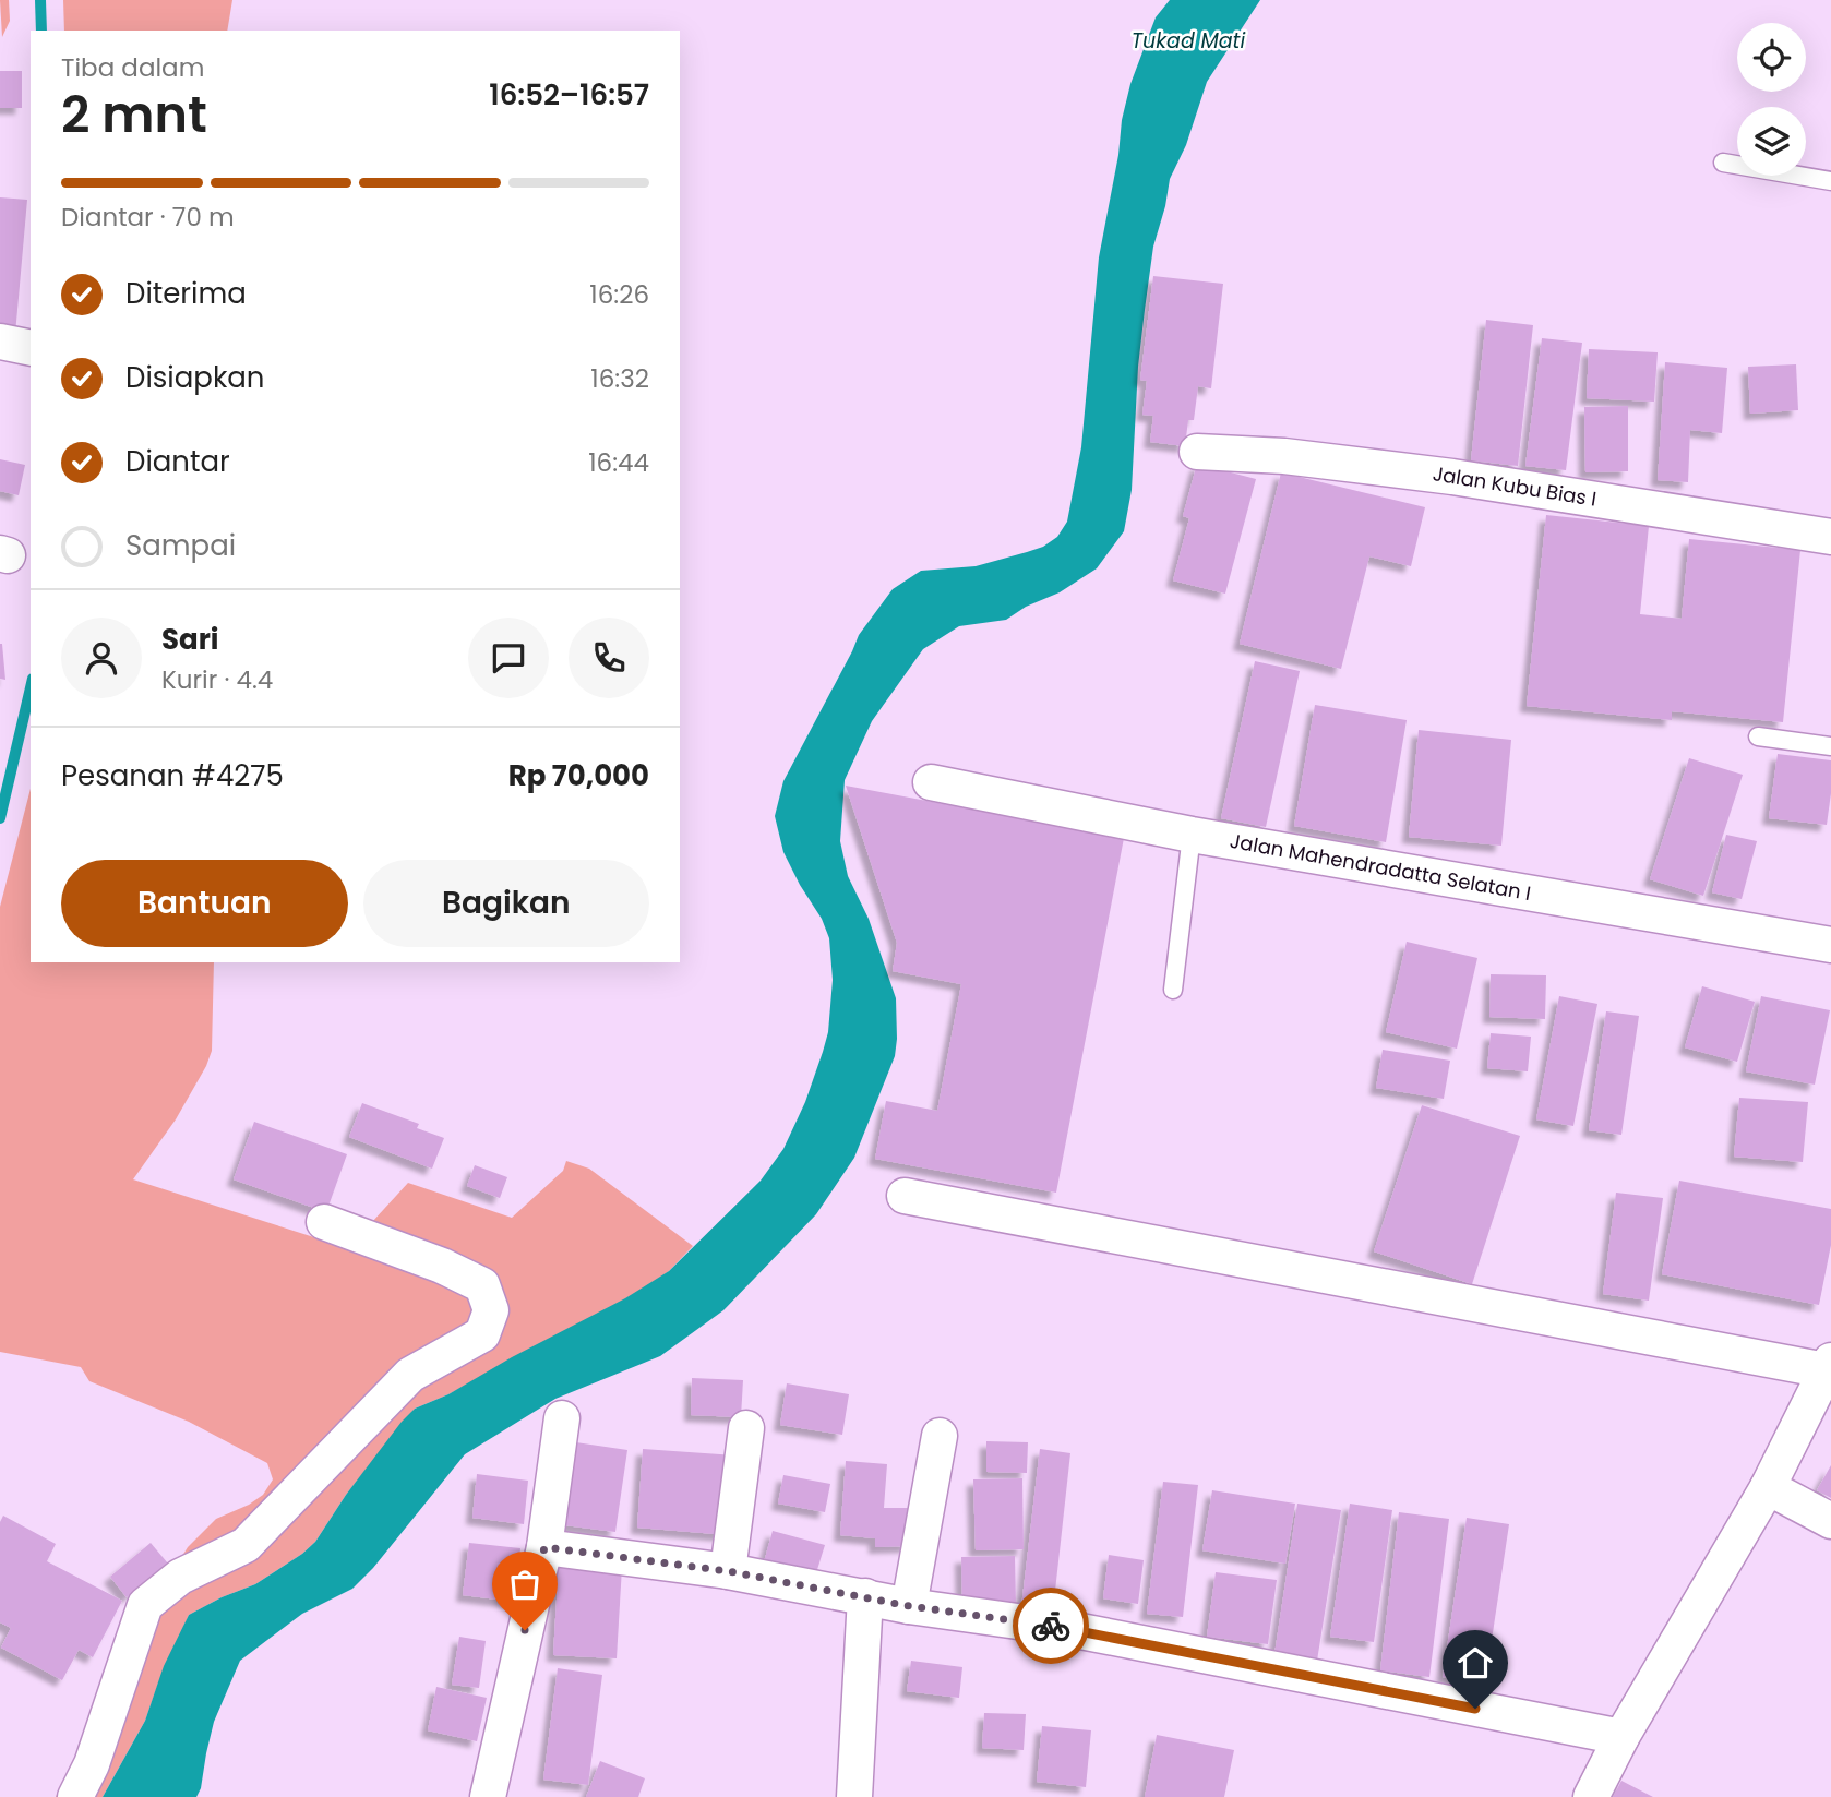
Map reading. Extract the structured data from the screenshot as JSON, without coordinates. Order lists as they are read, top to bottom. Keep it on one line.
{"streets":{"street":["Jalan Kubu Bias I","Jalan Mahendradatta Selatan I"]},"water":["Tukad Mati"],"page":{"heading":["2 mnt","Tiba dalam","16:52–16:57"],"panel":["Sari","Kurir · 4.4","Pesanan #4275","Rp 70,000"],"bar":"Diantar · 70 m","list":[["Diterima","16:26"],["Disiapkan","16:32"],["Diantar","16:44"],"Sampai"],"buttons":["Bantuan","Bagikan"]}}
